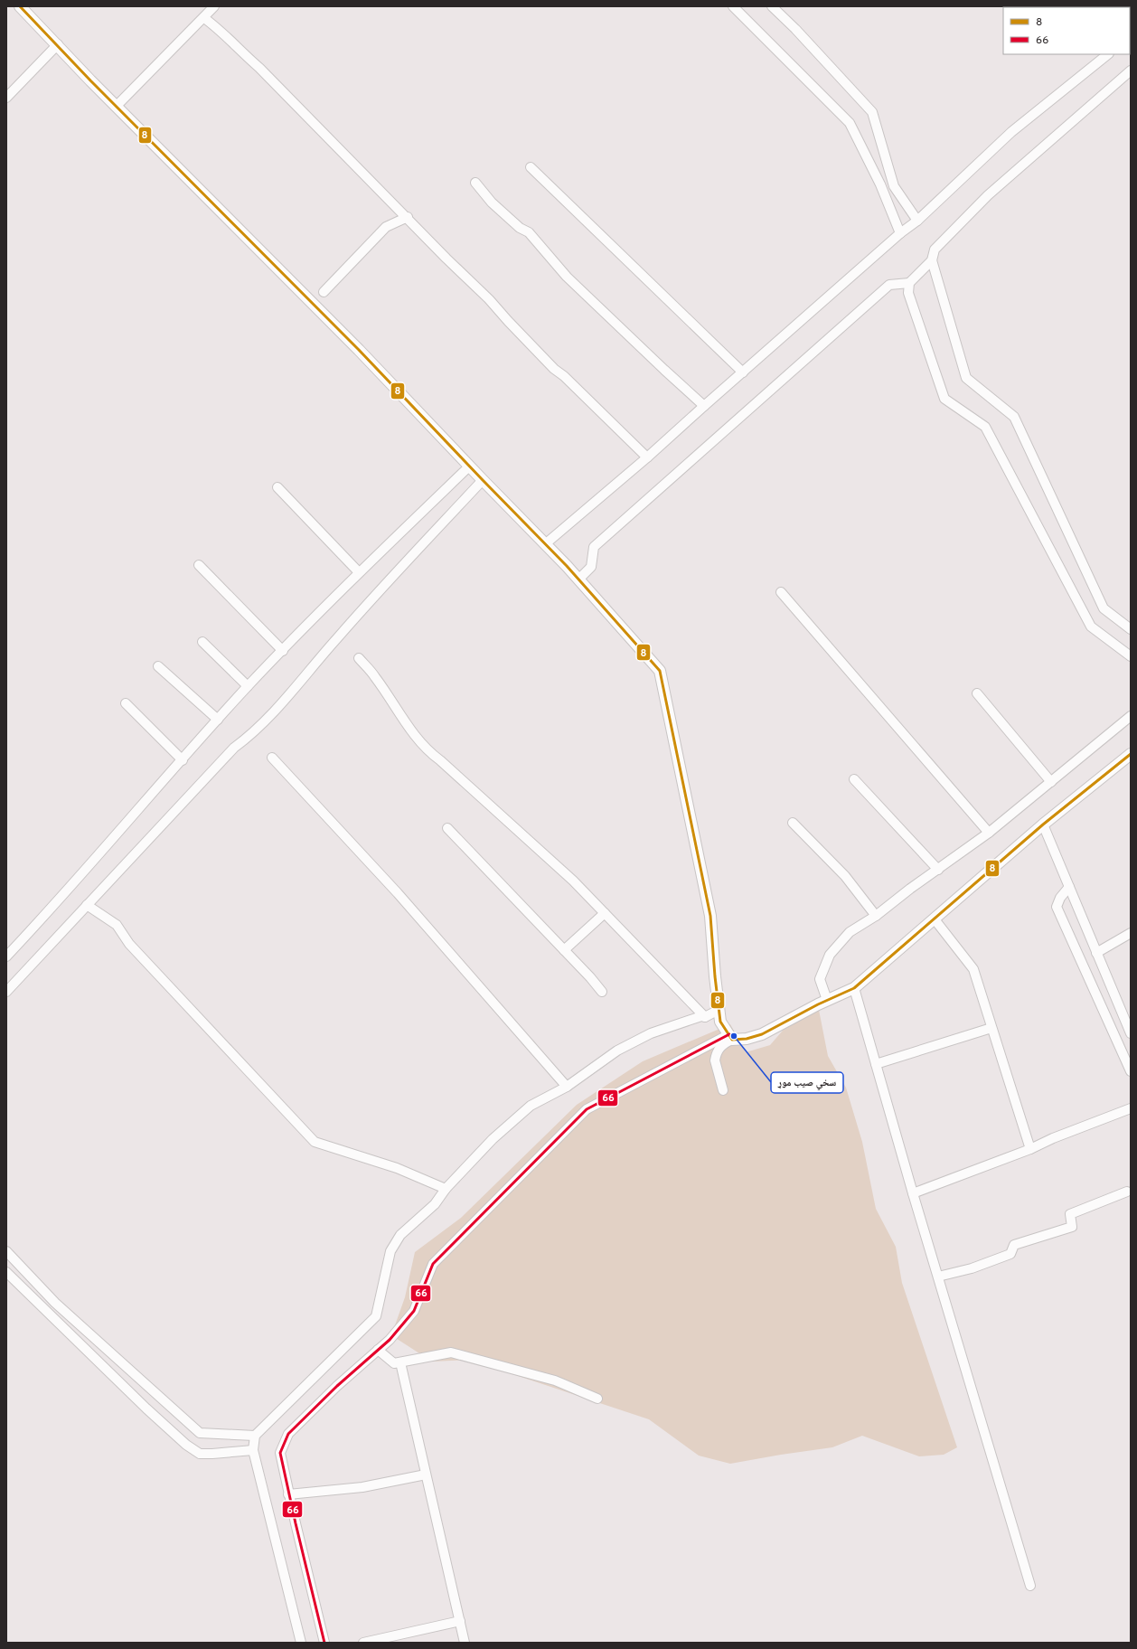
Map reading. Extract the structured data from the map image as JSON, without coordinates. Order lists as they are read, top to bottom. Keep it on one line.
{"places":["سخي صیب موړ"],"lines":["transit line 8","transit line 66"],"legend":["8","66"]}
